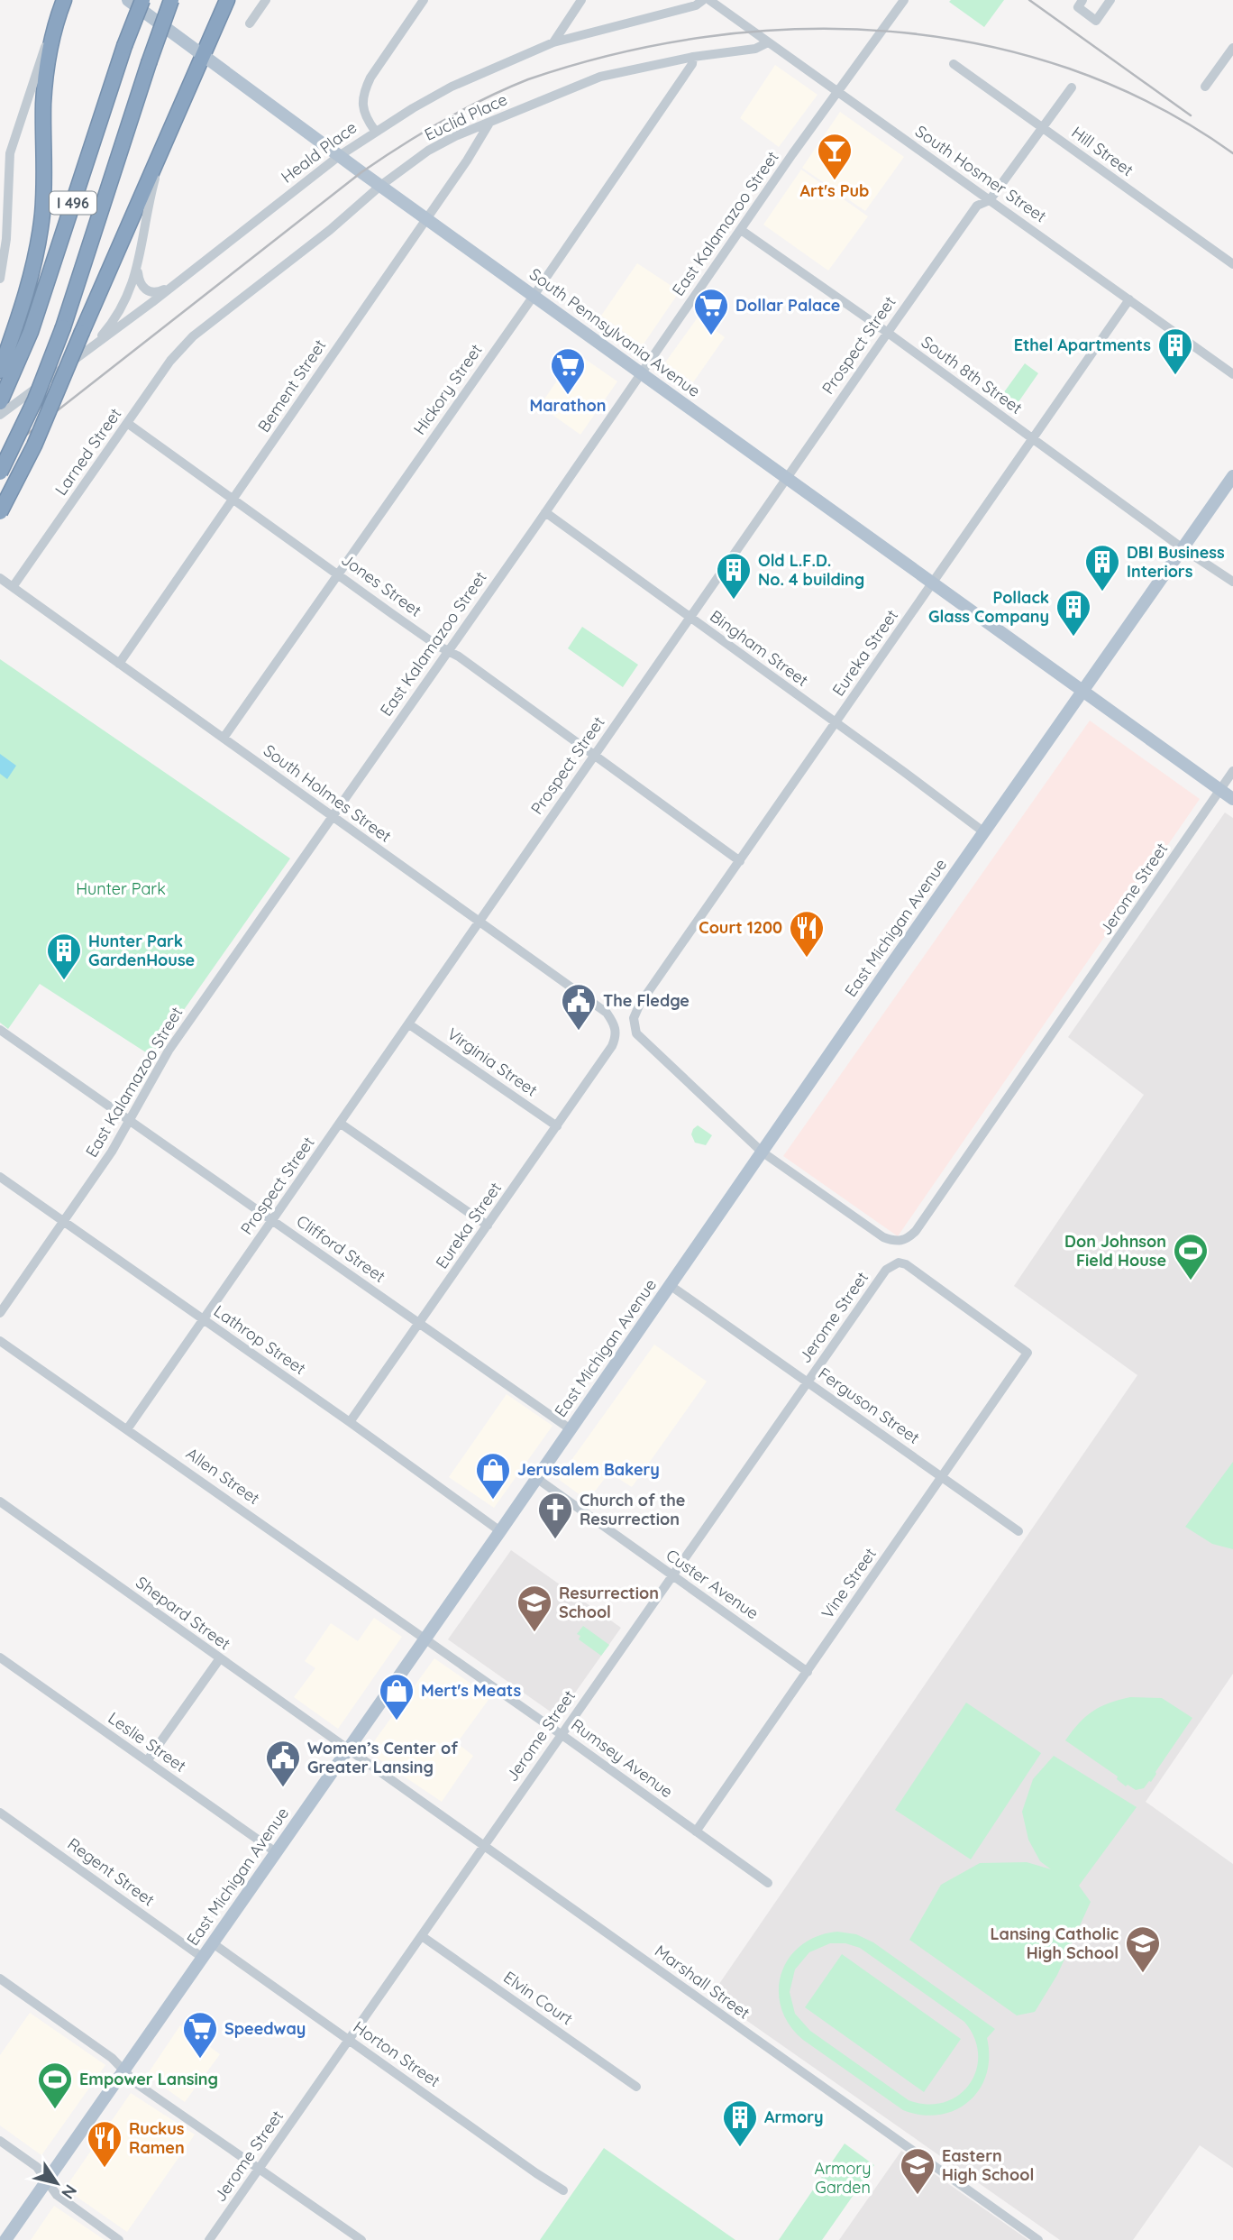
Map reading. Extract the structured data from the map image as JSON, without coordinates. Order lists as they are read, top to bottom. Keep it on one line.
{"streets":{"highway":["I 496"],"main road":["South Pennsylvania Avenue","East Michigan Avenue"],"street":["Euclid Place","Hill Street","Heald Place","South Hosmer Street","East Kalamazoo Street","Prospect Street","South 8th Street","Bement Street","Hickory Street","Larned Street","Jones Street","Bingham Street","Eureka Street","South Holmes Street","Jerome Street","Virginia Street","Clifford Street","Lathrop Street","Ferguson Street","Allen Street","Vine Street","Custer Avenue","Shepard Street","Leslie Street","Rumsey Avenue","Regent Street","Marshall Street","Elvin Court","Horton Street"]},"crossings":[["Euclid Place","South Hosmer Street"],["Euclid Place","South Pennsylvania Avenue"],["Euclid Place","Bement Street"],["Euclid Place","Hickory Street"],["Euclid Place","Larned Street"],["Hill Street","Prospect Street"],["Heald Place","South Pennsylvania Avenue"],["South Hosmer Street","East Kalamazoo Street"],["South Hosmer Street","Prospect Street"],["South Hosmer Street","Eureka Street"],["East Kalamazoo Street","South Pennsylvania Avenue"],["East Kalamazoo Street","South 8th Street"],["East Kalamazoo Street","Jones Street"],["East Kalamazoo Street","Bingham Street"],["East Kalamazoo Street","South Holmes Street"],["East Kalamazoo Street","Clifford Street"],["East Kalamazoo Street","Lathrop Street"],["South Pennsylvania Avenue","Prospect Street"],["South Pennsylvania Avenue","Bement Street"],["South Pennsylvania Avenue","Hickory Street"],["South Pennsylvania Avenue","Eureka Street"],["South Pennsylvania Avenue","Jerome Street"],["South Pennsylvania Avenue","East Michigan Avenue"],["Prospect Street","South 8th Street"],["Prospect Street","Jones Street"],["Prospect Street","Bingham Street"],["Prospect Street","South Holmes Street"],["Prospect Street","Virginia Street"],["Prospect Street","Clifford Street"],["Prospect Street","Lathrop Street"],["Prospect Street","Allen Street"],["South 8th Street","Eureka Street"],["South 8th Street","East Michigan Avenue"],["Bement Street","Jones Street"],["Bement Street","South Holmes Street"],["Hickory Street","Jones Street"],["Hickory Street","South Holmes Street"],["Larned Street","Jones Street"],["Larned Street","South Holmes Street"],["Jones Street","Eureka Street"],["Bingham Street","Eureka Street"],["Bingham Street","East Michigan Avenue"],["Eureka Street","South Holmes Street"],["Eureka Street","Jerome Street"],["Eureka Street","East Michigan Avenue"],["Eureka Street","Virginia Street"],["Eureka Street","Clifford Street"],["Eureka Street","Lathrop Street"],["Jerome Street","East Michigan Avenue"],["Jerome Street","Ferguson Street"],["Jerome Street","Vine Street"],["Jerome Street","Custer Avenue"],["Jerome Street","Rumsey Avenue"],["Jerome Street","Marshall Street"],["Jerome Street","Elvin Court"],["Jerome Street","Horton Street"],["East Michigan Avenue","Clifford Street"],["East Michigan Avenue","Lathrop Street"],["East Michigan Avenue","Ferguson Street"],["East Michigan Avenue","Allen Street"],["East Michigan Avenue","Custer Avenue"],["East Michigan Avenue","Shepard Street"],["East Michigan Avenue","Leslie Street"],["East Michigan Avenue","Rumsey Avenue"],["East Michigan Avenue","Regent Street"],["East Michigan Avenue","Marshall Street"],["East Michigan Avenue","Horton Street"],["Ferguson Street","Vine Street"],["Allen Street","Rumsey Avenue"],["Vine Street","Custer Avenue"],["Vine Street","Rumsey Avenue"],["Shepard Street","Marshall Street"]],"parks":["Hunter Park","Armory Garden"],"places":{"bar":["Art's Pub"],"supermarket":["Dollar Palace","Marathon","Speedway"],"building":["Ethel Apartments","DBI Business Interiors","Old L.F.D. No. 4 building","Pollack Glass Company","Hunter Park GardenHouse","Armory"],"restaurant":["Court 1200","Ruckus Ramen"],"public building":["The Fledge","Women’s Center of Greater Lansing"],"sports":["Don Johnson Field House","Empower Lansing"],"shop":["Jerusalem Bakery","Mert's Meats"],"church":["Church of the Resurrection"],"school or university":["Resurrection School","Lansing Catholic High School","Eastern High School"]},"north":"bottom right"}
